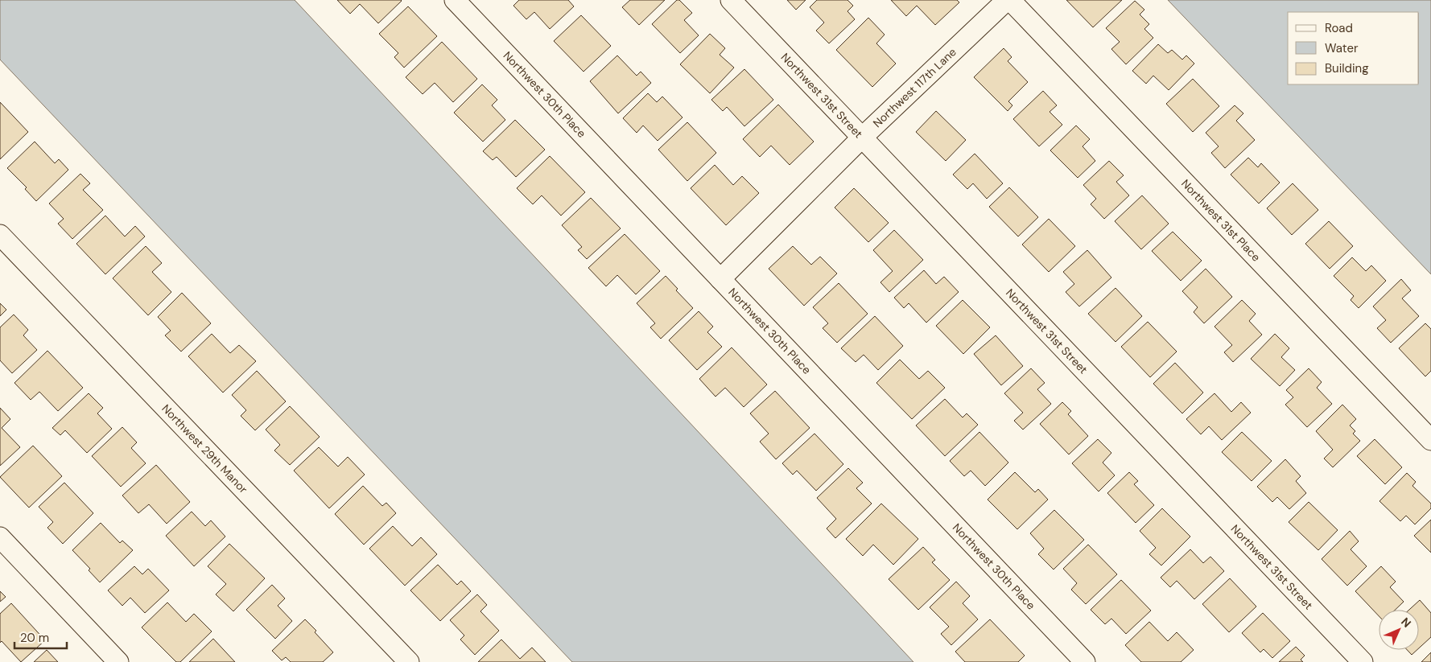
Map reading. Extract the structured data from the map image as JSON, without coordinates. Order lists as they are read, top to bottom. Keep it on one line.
{"streets":{"street":["Northwest 117th Lane","Northwest 30th Place","Northwest 31st Street","Northwest 31st Place","Northwest 29th Manor"]},"crossings":[["Northwest 117th Lane","Northwest 30th Place"],["Northwest 117th Lane","Northwest 31st Street"],["Northwest 117th Lane","Northwest 31st Place"]],"legend":["Road","Water","Building"],"scale_bar":"20 m","north":"top right"}
